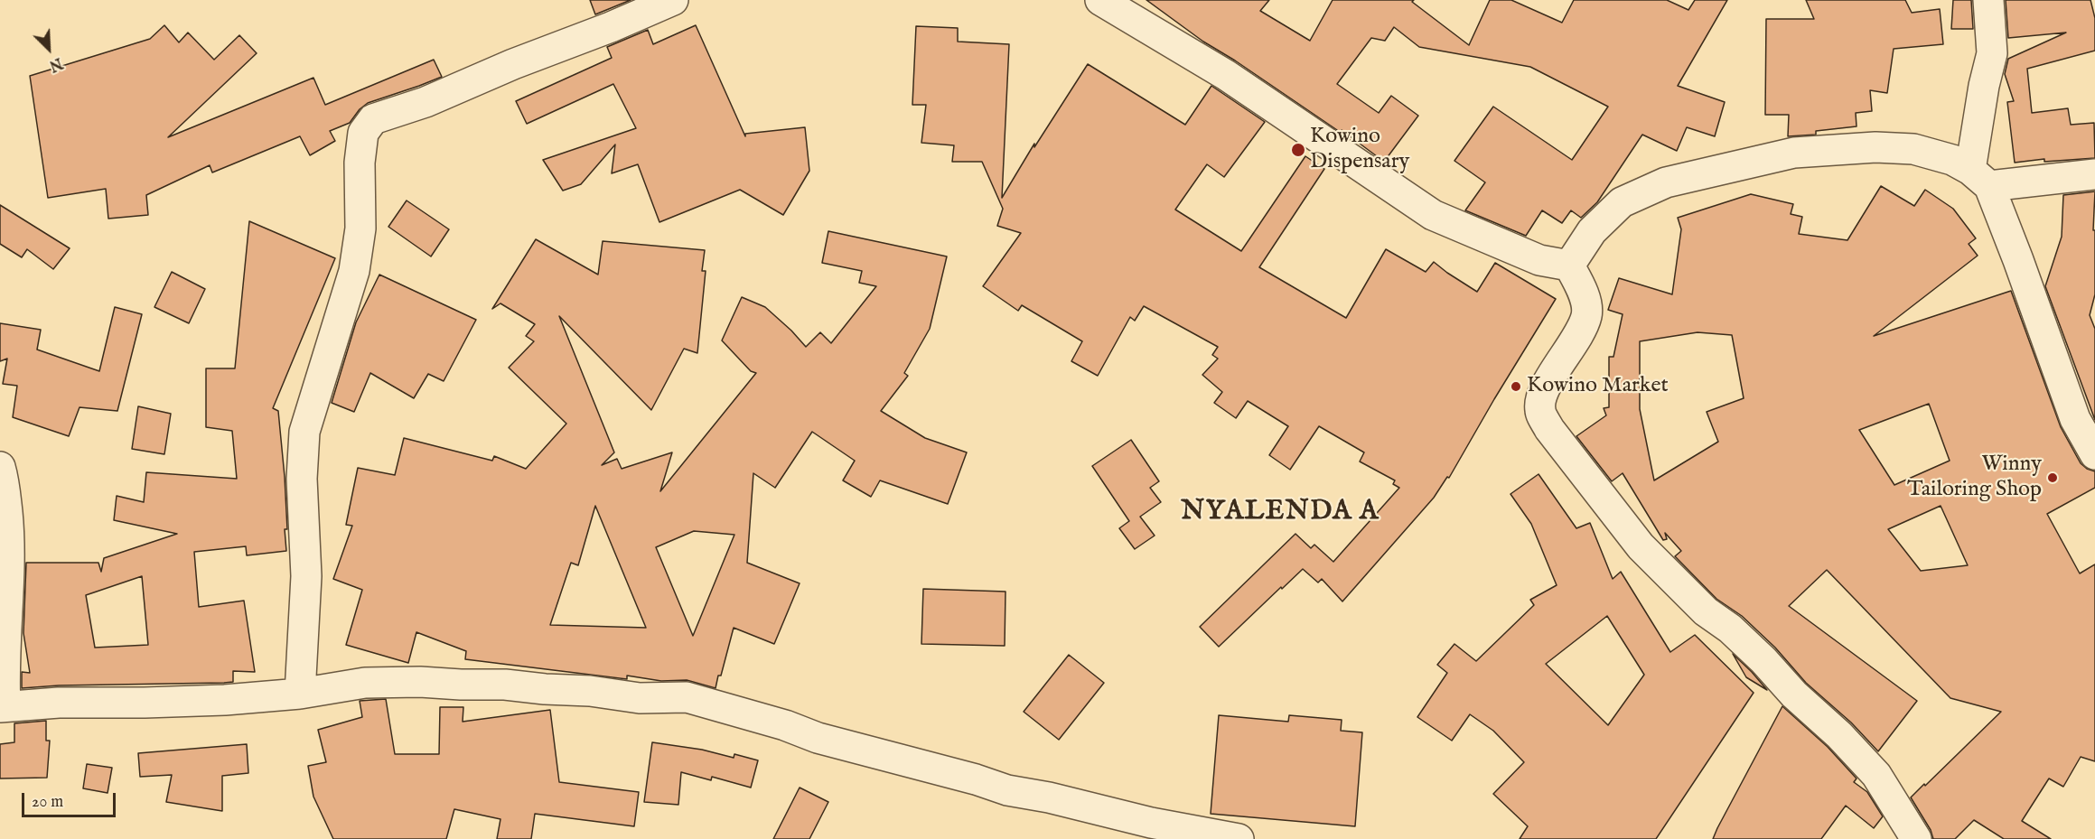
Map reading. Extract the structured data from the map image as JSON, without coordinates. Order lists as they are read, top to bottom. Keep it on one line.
{"districts":["NYALENDA A"],"places":["Kowino Dispensary","Kowino Market","Winny Tailoring Shop"],"scale_bar":"20 m","north":"bottom right"}
